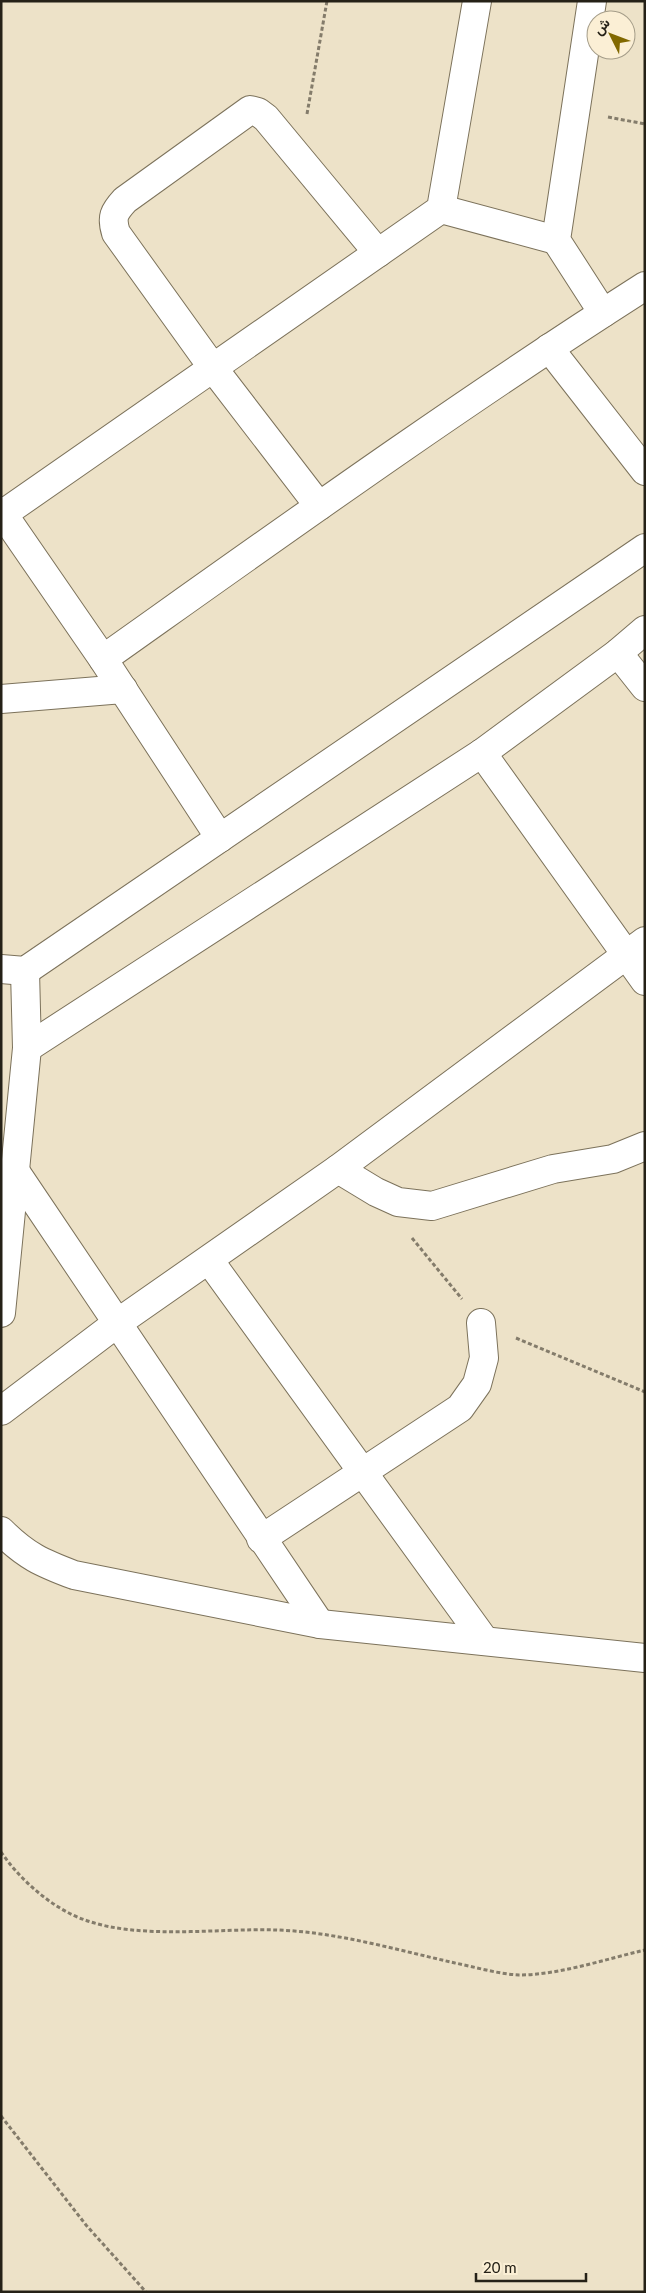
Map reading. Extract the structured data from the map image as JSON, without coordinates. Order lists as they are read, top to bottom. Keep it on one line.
{"scale_bar":"20 m","north":"top left"}
